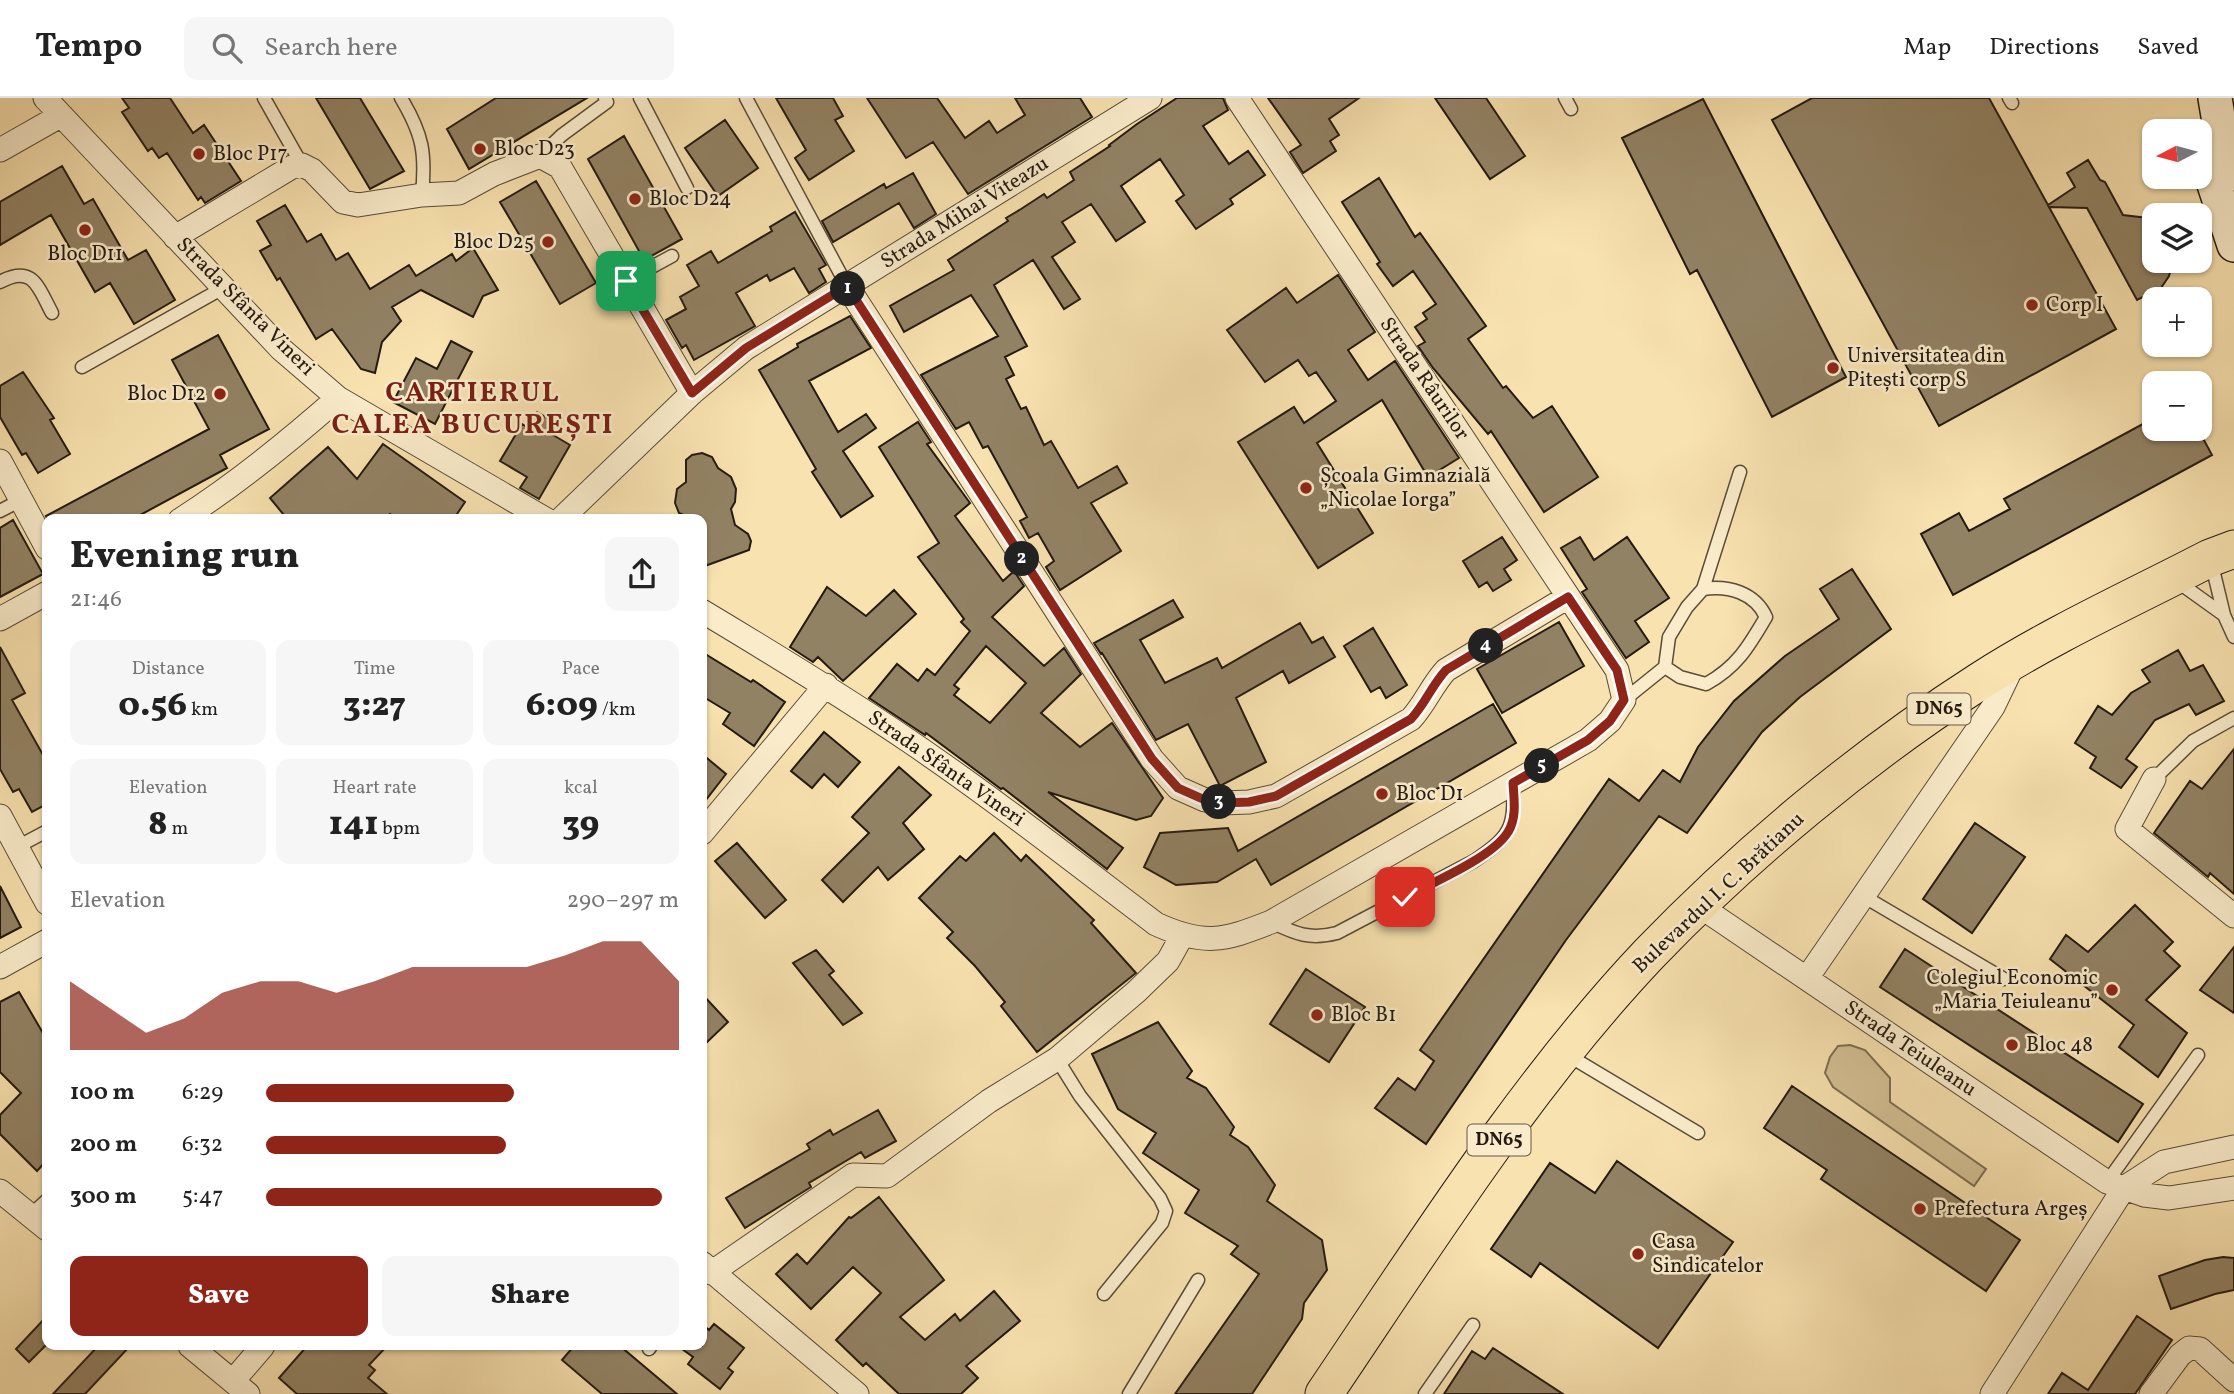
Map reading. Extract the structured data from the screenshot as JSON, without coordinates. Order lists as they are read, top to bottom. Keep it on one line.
{"streets":{"main road":["DN65","Bulevardul I. C. Brătianu"],"street":["Strada Mihai Viteazu","Strada Sfânta Vineri","Strada Râurilor","Strada Teiuleanu"]},"crossings":[["Bulevardul I. C. Brătianu","Strada Teiuleanu"]],"districts":["CARTIERUL CALEA BUCUREȘTI"],"places":["Bloc D23","Bloc P17","Bloc D24","Bloc D11","Bloc D25","Corp I","Universitatea din Pitești corp S","Bloc D12","Școala Gimnazială „Nicolae Iorga”","Bloc D1","Colegiul Economic „Maria Teiuleanu”","Bloc B1","Bloc 48","Prefectura Argeș","Casa Sindicatelor"],"north":"left","page":{"header":"Tempo","search":"Search here","nav":["Map","Directions","Saved"],"map_buttons":["+","−"],"pins":["1","2","4","5","3"],"heading":["Evening run","21:46"],"stats":[["Distance","0.56 km"],["Time","3:27"],["Pace","6:09 /km"],["Elevation","8 m"],["Heart rate","141 bpm"],["kcal","39"]],"chart":["Elevation","290–297 m"],"list":[{"name":"100 m","note":"6:29"},{"name":"200 m","note":"6:32"},{"name":"300 m","note":"5:47"}],"buttons":["Save","Share"]}}
